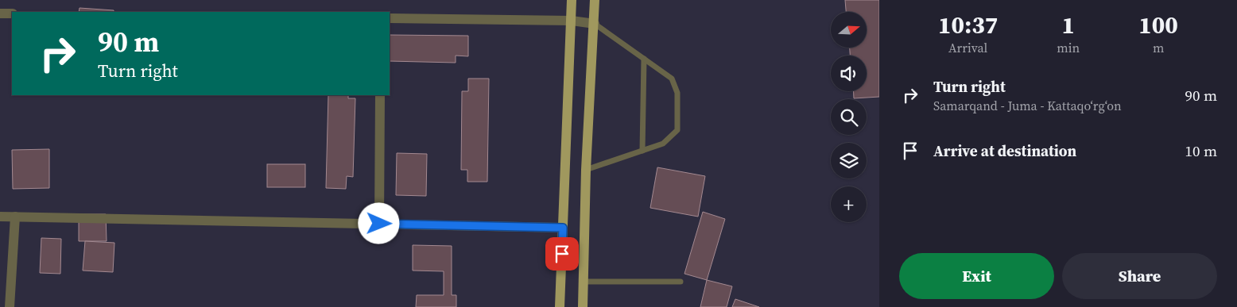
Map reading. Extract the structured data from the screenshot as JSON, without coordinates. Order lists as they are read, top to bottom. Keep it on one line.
{"north":"right","page":{"eta":["10:37","Arrival","1","min","100","m"],"map_buttons":"+","turn":["90 m","Turn right"],"list":[{"name":"Turn right","note":"Samarqand - Juma - Kattaqo‘rg‘on","value":"90 m"},{"name":"Arrive at destination","value":"10 m"}],"buttons":["Exit","Share"]}}
